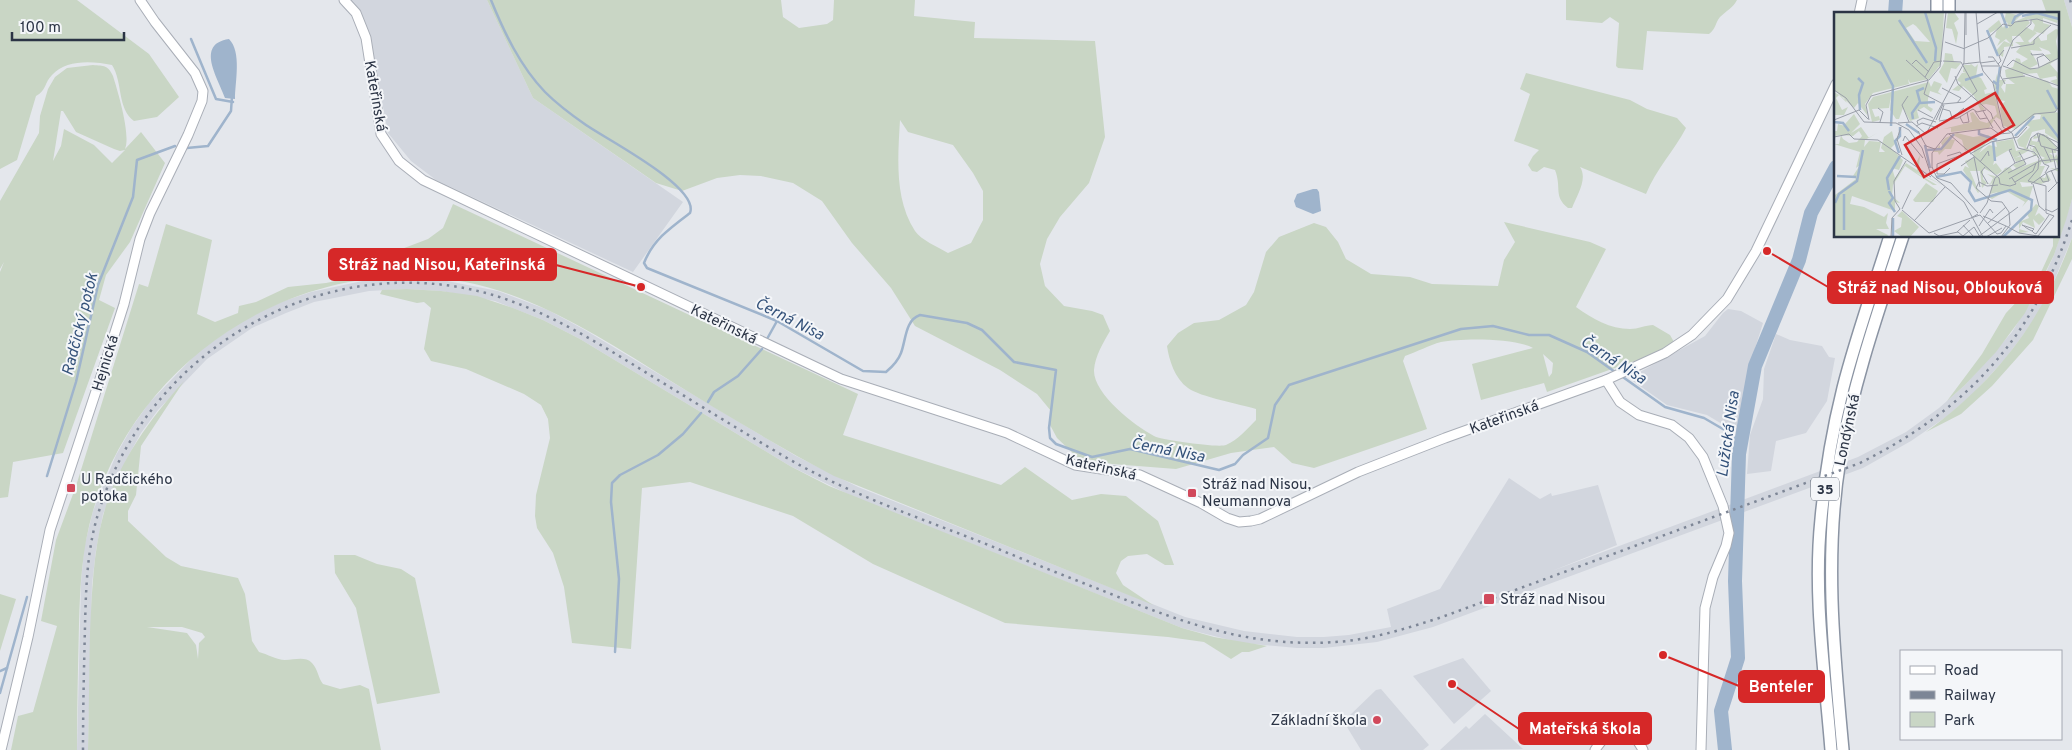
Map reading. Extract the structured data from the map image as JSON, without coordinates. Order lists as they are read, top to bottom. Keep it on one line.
{"streets":{"highway":["Londýnská","35"],"street":["Kateřinská","Hejnická"]},"water":["Černá Nisa","Radčický potok","Lužická Nisa"],"places":{"other":["Stráž nad Nisou, Oblouková","Stráž nad Nisou, Kateřinská","Benteler","Mateřská škola","Základní škola"],"transit":["U Radčického potoka","Stráž nad Nisou, Neumannova","Stráž nad Nisou"]},"legend":["Road","Railway","Park"],"scale_bar":"100 m"}
